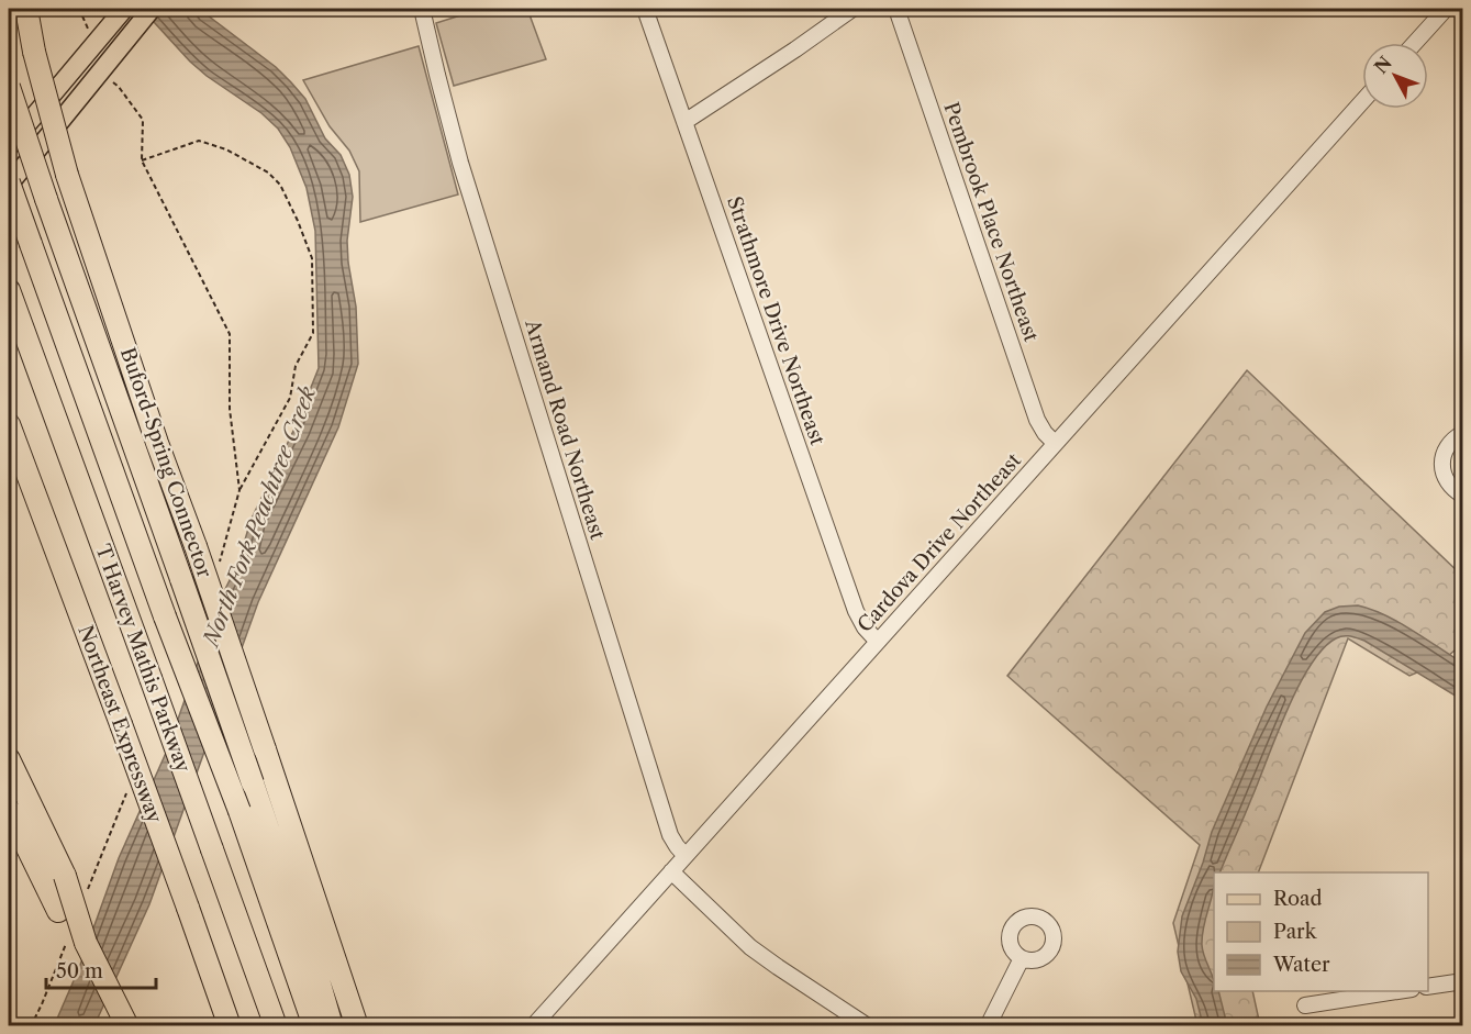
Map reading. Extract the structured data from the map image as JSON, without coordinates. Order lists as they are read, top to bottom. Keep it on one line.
{"streets":{"highway":["Buford-Spring Connector","T Harvey Mathis Parkway","Northeast Expressway"],"street":["Pembrook Place Northeast","Strathmore Drive Northeast","Armand Road Northeast","Cardova Drive Northeast"]},"crossings":[["Pembrook Place Northeast","Cardova Drive Northeast"],["Strathmore Drive Northeast","Cardova Drive Northeast"],["Armand Road Northeast","Cardova Drive Northeast"]],"water":["North Fork Peachtree Creek"],"legend":["Road","Park","Water"],"scale_bar":"50 m","north":"top left"}
